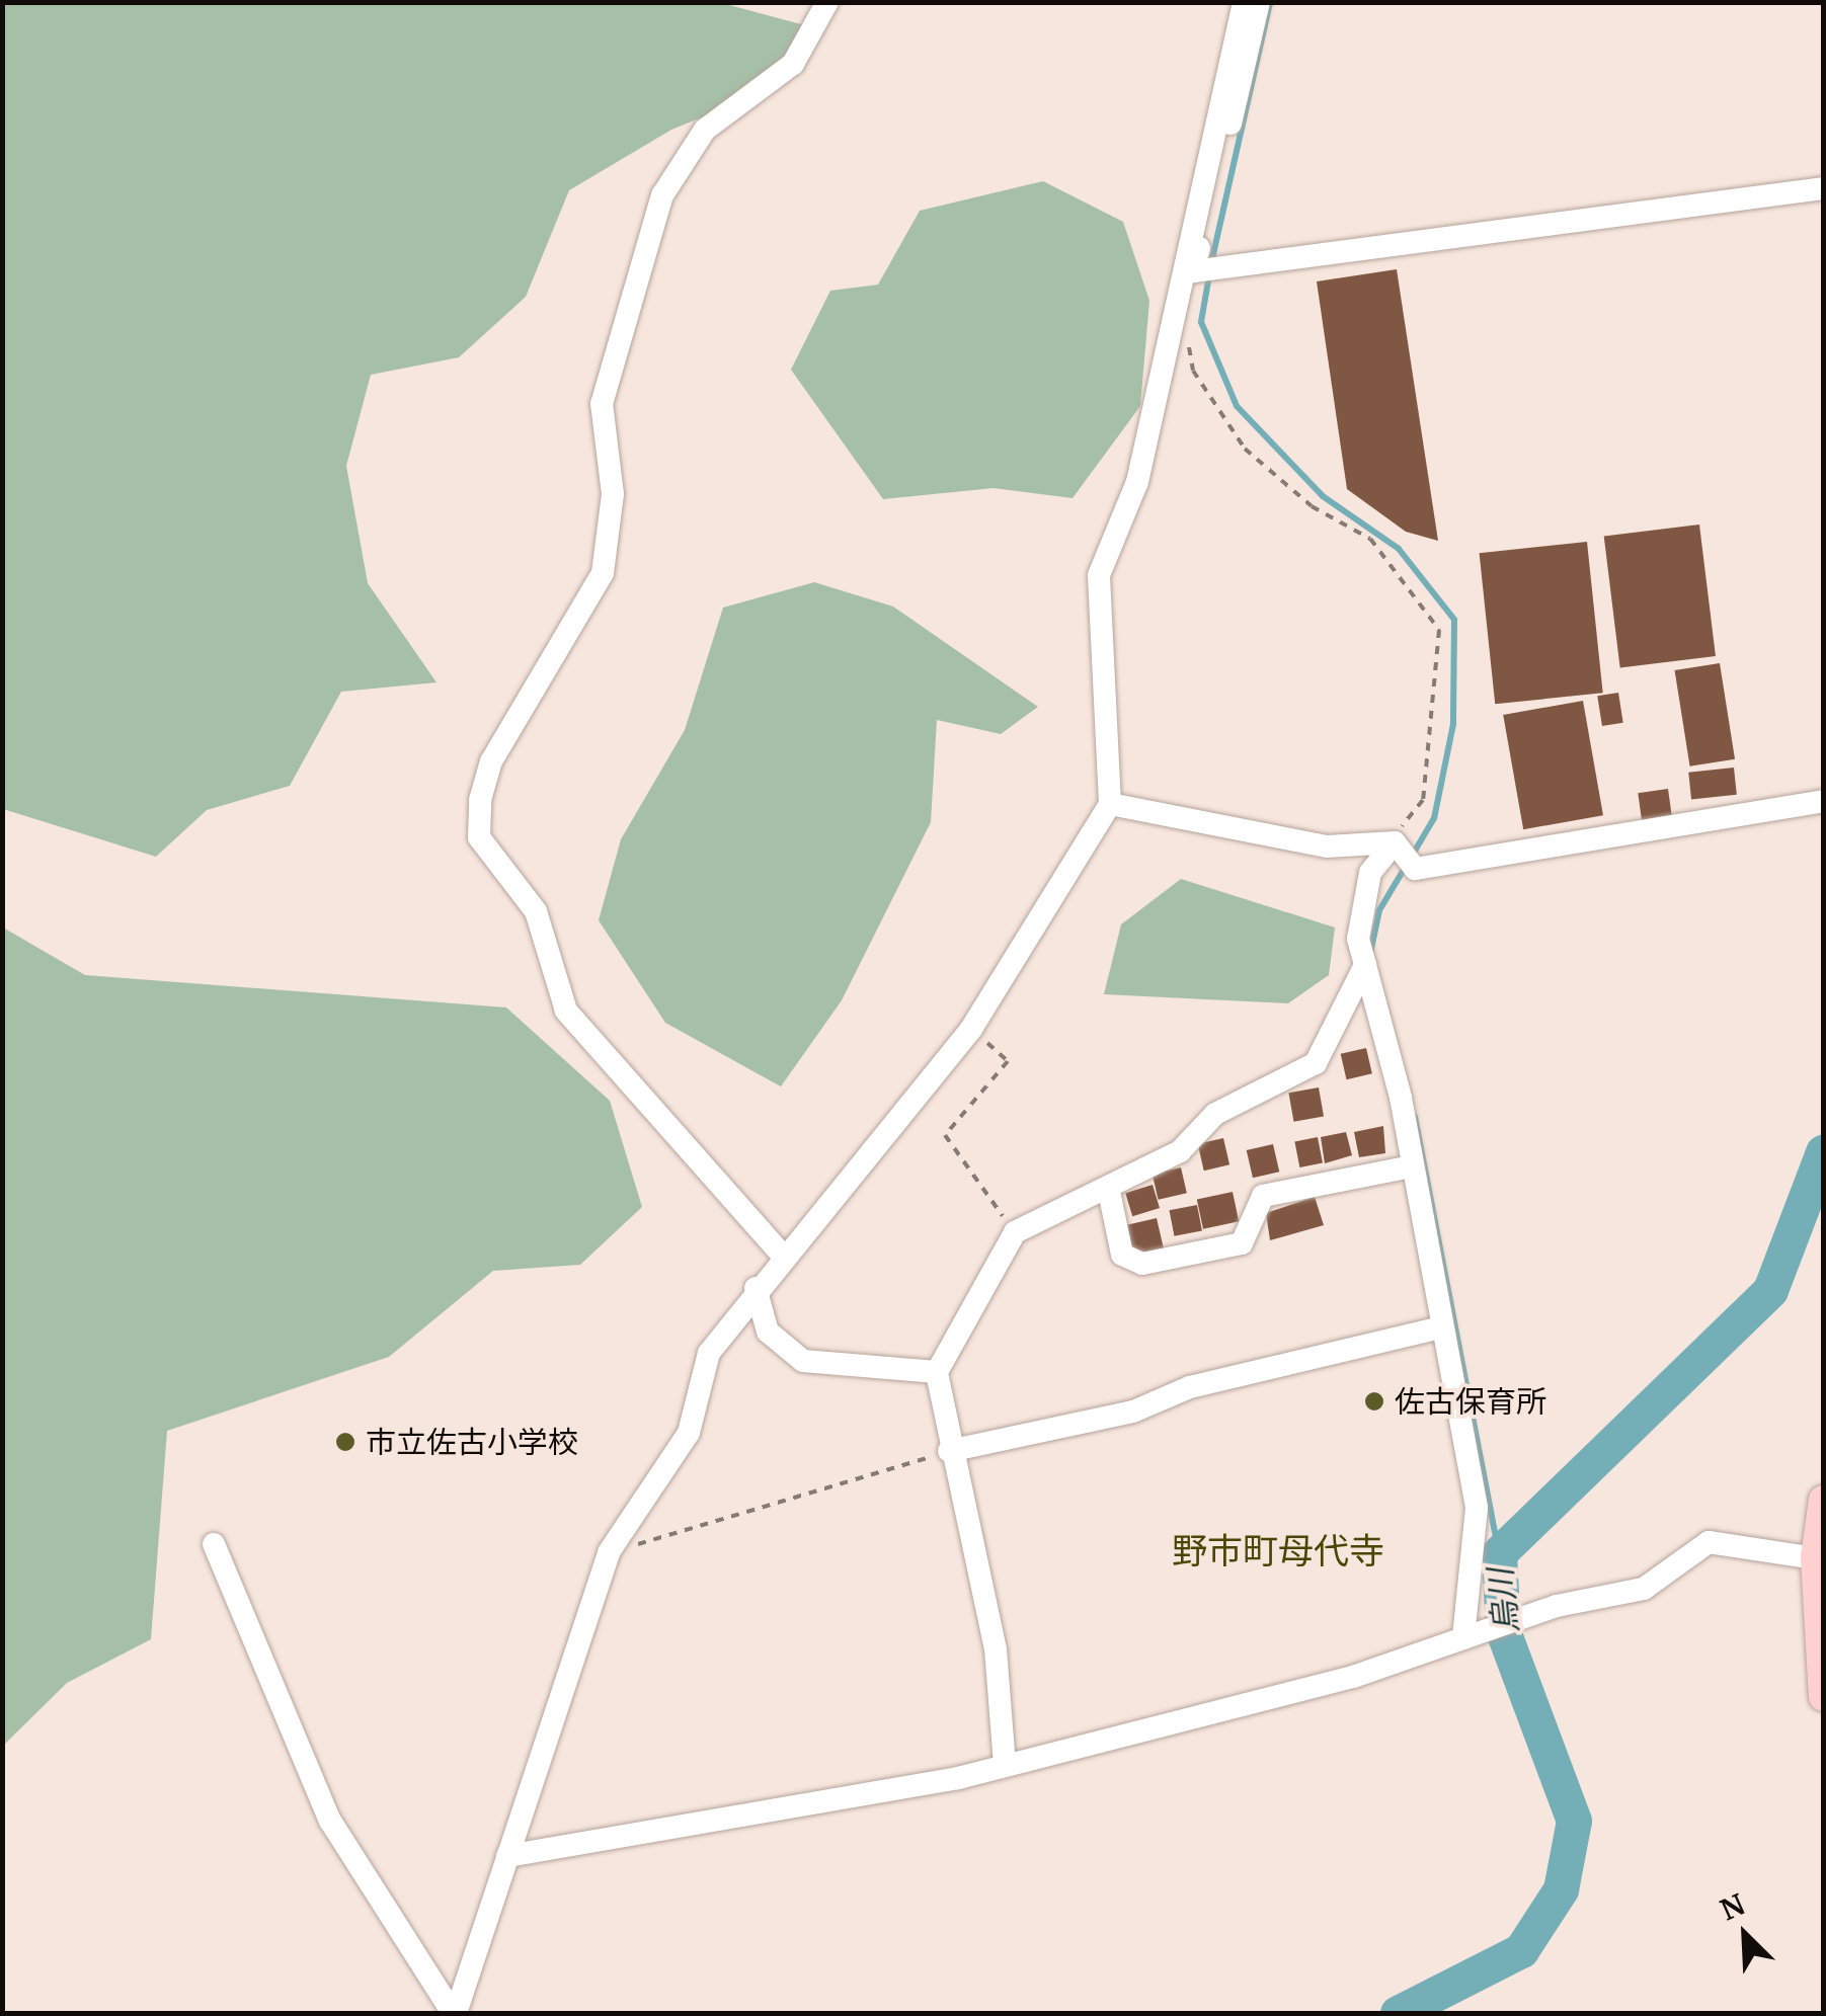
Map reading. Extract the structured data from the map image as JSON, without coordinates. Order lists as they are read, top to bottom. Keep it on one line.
{"districts":["野市町母代寺"],"water":["烏川"],"places":["佐古保育所","市立佐古小学校"],"north":"top left"}
